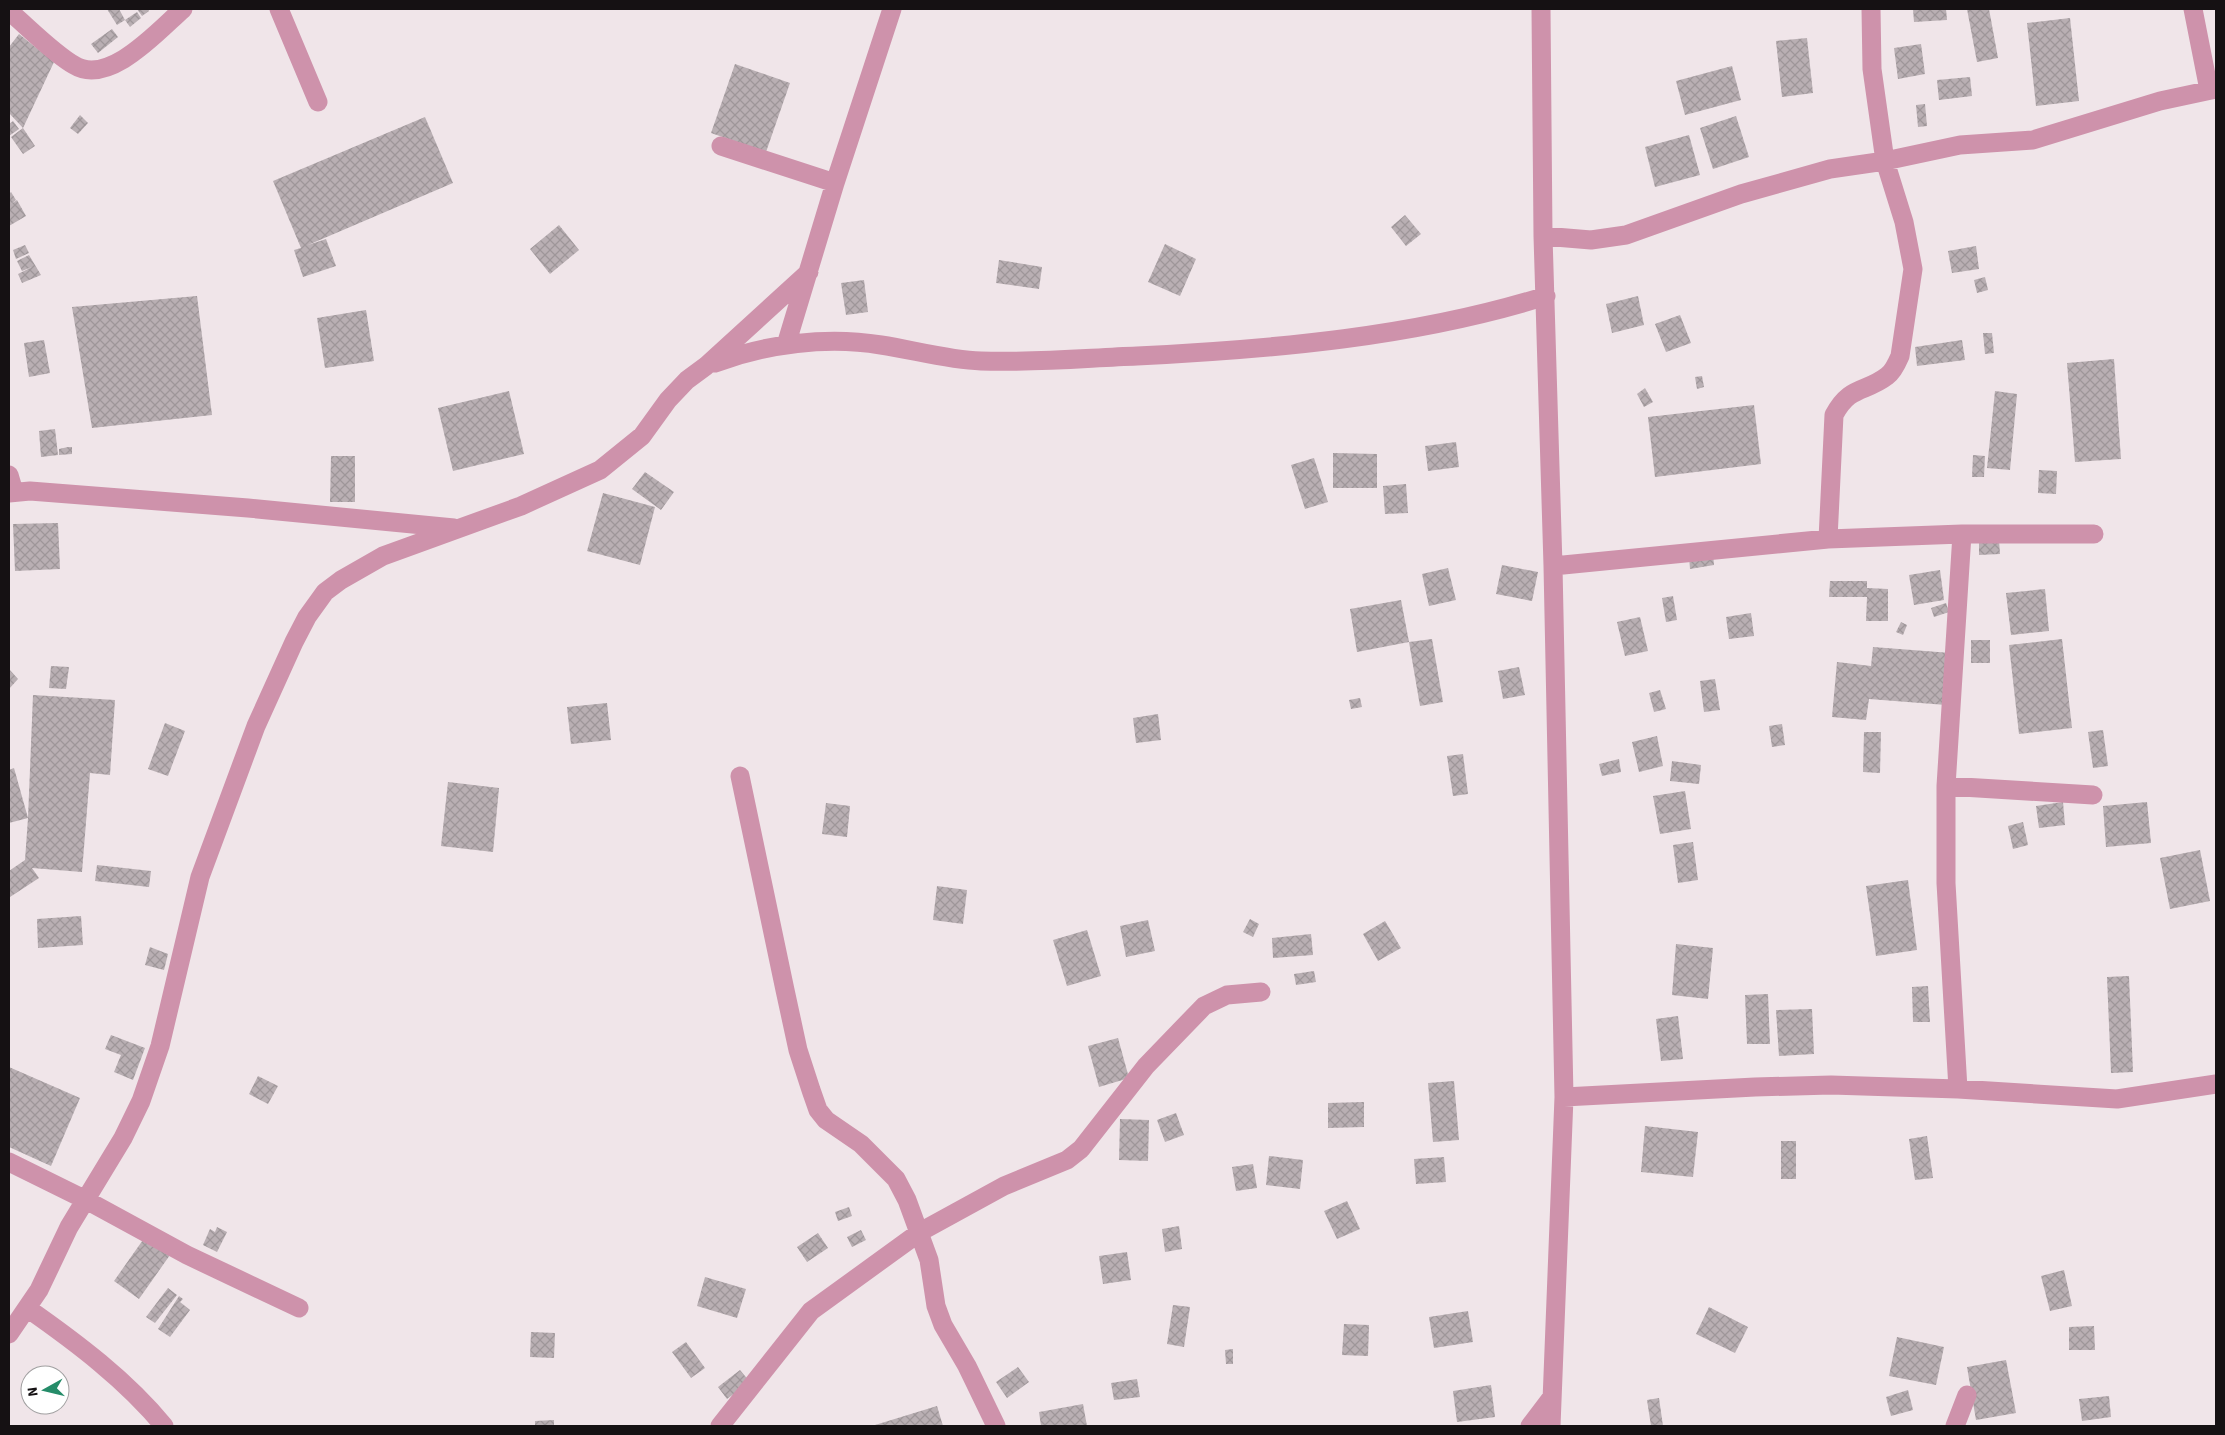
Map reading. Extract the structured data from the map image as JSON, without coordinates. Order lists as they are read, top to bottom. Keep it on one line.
{"north":"left"}
